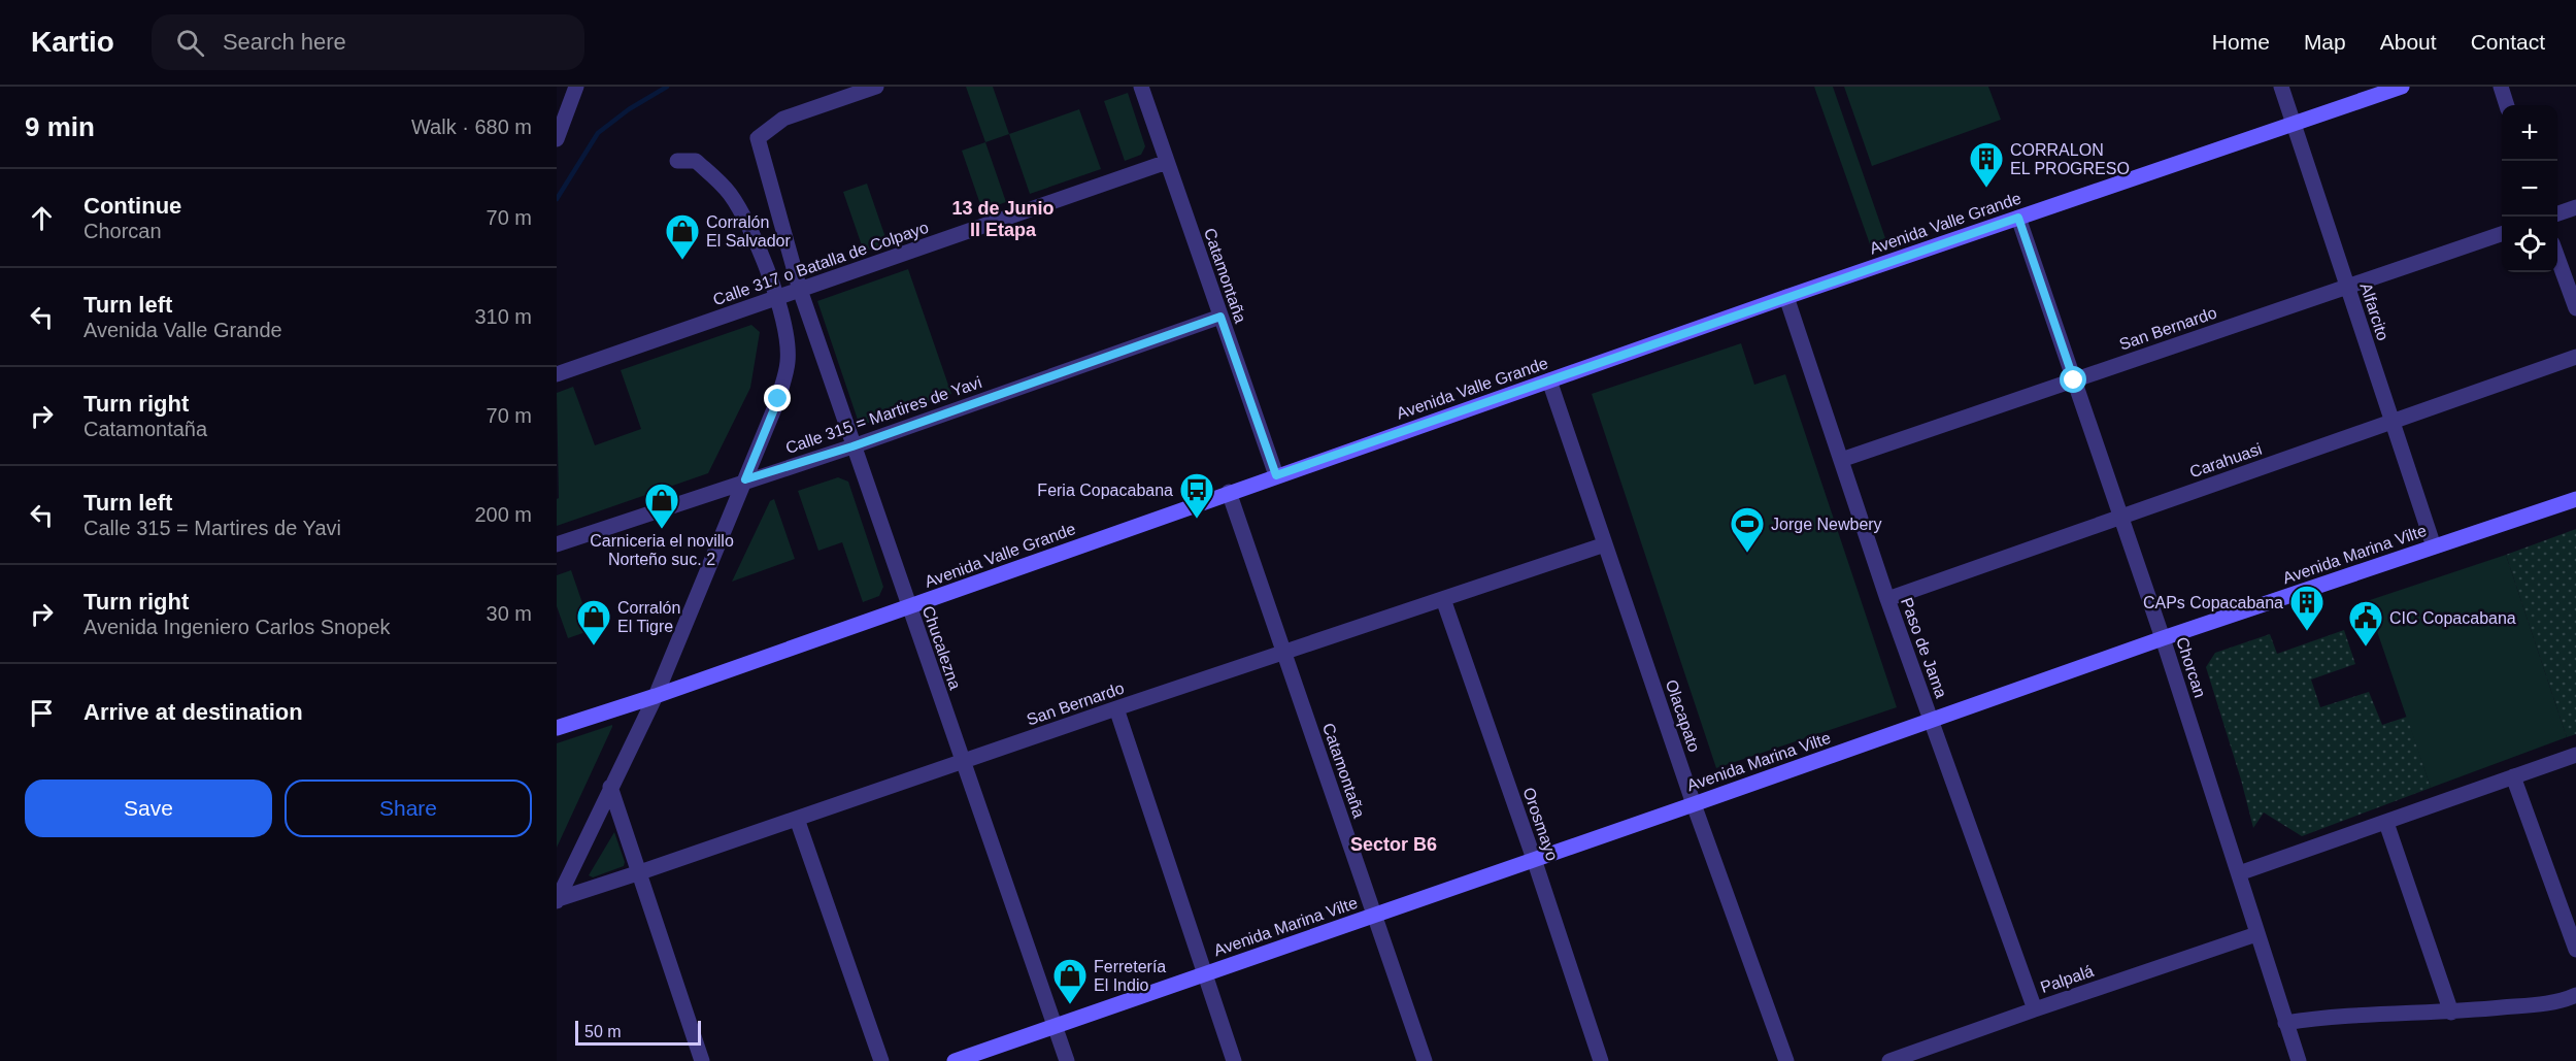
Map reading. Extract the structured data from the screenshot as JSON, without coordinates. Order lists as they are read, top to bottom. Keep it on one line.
{"streets":{"street":["Avenida Valle Grande","Calle 317 o Batalla de Colpayo","Catamontaña","Alfarcito","San Bernardo","Calle 315 = Martires de Yavi","Carahuasi","Avenida Marina Vilte","Chucalezna","Paso de Jama","Chorcan","Olacapato","Orosmayo","Palpalá"]},"crossings":[["Avenida Valle Grande","Catamontaña"],["Avenida Valle Grande","Alfarcito"],["Avenida Valle Grande","Chucalezna"],["Avenida Valle Grande","Paso de Jama"],["Avenida Valle Grande","Chorcan"],["Avenida Valle Grande","Olacapato"],["Calle 317 o Batalla de Colpayo","Catamontaña"],["Calle 317 o Batalla de Colpayo","Chucalezna"],["Catamontaña","San Bernardo"],["Catamontaña","Calle 315 = Martires de Yavi"],["Catamontaña","Avenida Marina Vilte"],["Alfarcito","San Bernardo"],["Alfarcito","Carahuasi"],["Alfarcito","Avenida Marina Vilte"],["San Bernardo","Chucalezna"],["San Bernardo","Paso de Jama"],["San Bernardo","Chorcan"],["San Bernardo","Olacapato"],["San Bernardo","Orosmayo"],["Calle 315 = Martires de Yavi","Chucalezna"],["Carahuasi","Paso de Jama"],["Carahuasi","Chorcan"],["Avenida Marina Vilte","Chucalezna"],["Avenida Marina Vilte","Paso de Jama"],["Avenida Marina Vilte","Chorcan"],["Avenida Marina Vilte","Olacapato"],["Avenida Marina Vilte","Orosmayo"],["Paso de Jama","Palpalá"],["Chorcan","Palpalá"]],"districts":["13 de Junio II Etapa","Sector B6"],"places":{"building":["CORRALON EL PROGRESO","CAPs Copacabana"],"shop":["Corralón El Salvador","Carniceria el novillo Norteño suc. 2","Corralón El Tigre","Ferretería El Indio"],"bus stop":["Feria Copacabana"],"sports":["Jorge Newbery"],"public building":["CIC Copacabana"]},"scale_bar":"50 m","page":{"header":"Kartio","search":"Search here","nav":["Home","Map","About","Contact"],"heading":["9 min","Walk · 680 m"],"map_buttons":["+","−"],"list":[["Continue","Chorcan","70 m"],["Turn left","Avenida Valle Grande","310 m"],["Turn right","Catamontaña","70 m"],["Turn left","Calle 315 = Martires de Yavi","200 m"],["Turn right","Avenida Ingeniero Carlos Snopek","30 m"],"Arrive at destination"],"buttons":["Save","Share"],"scale":"50 m"}}
